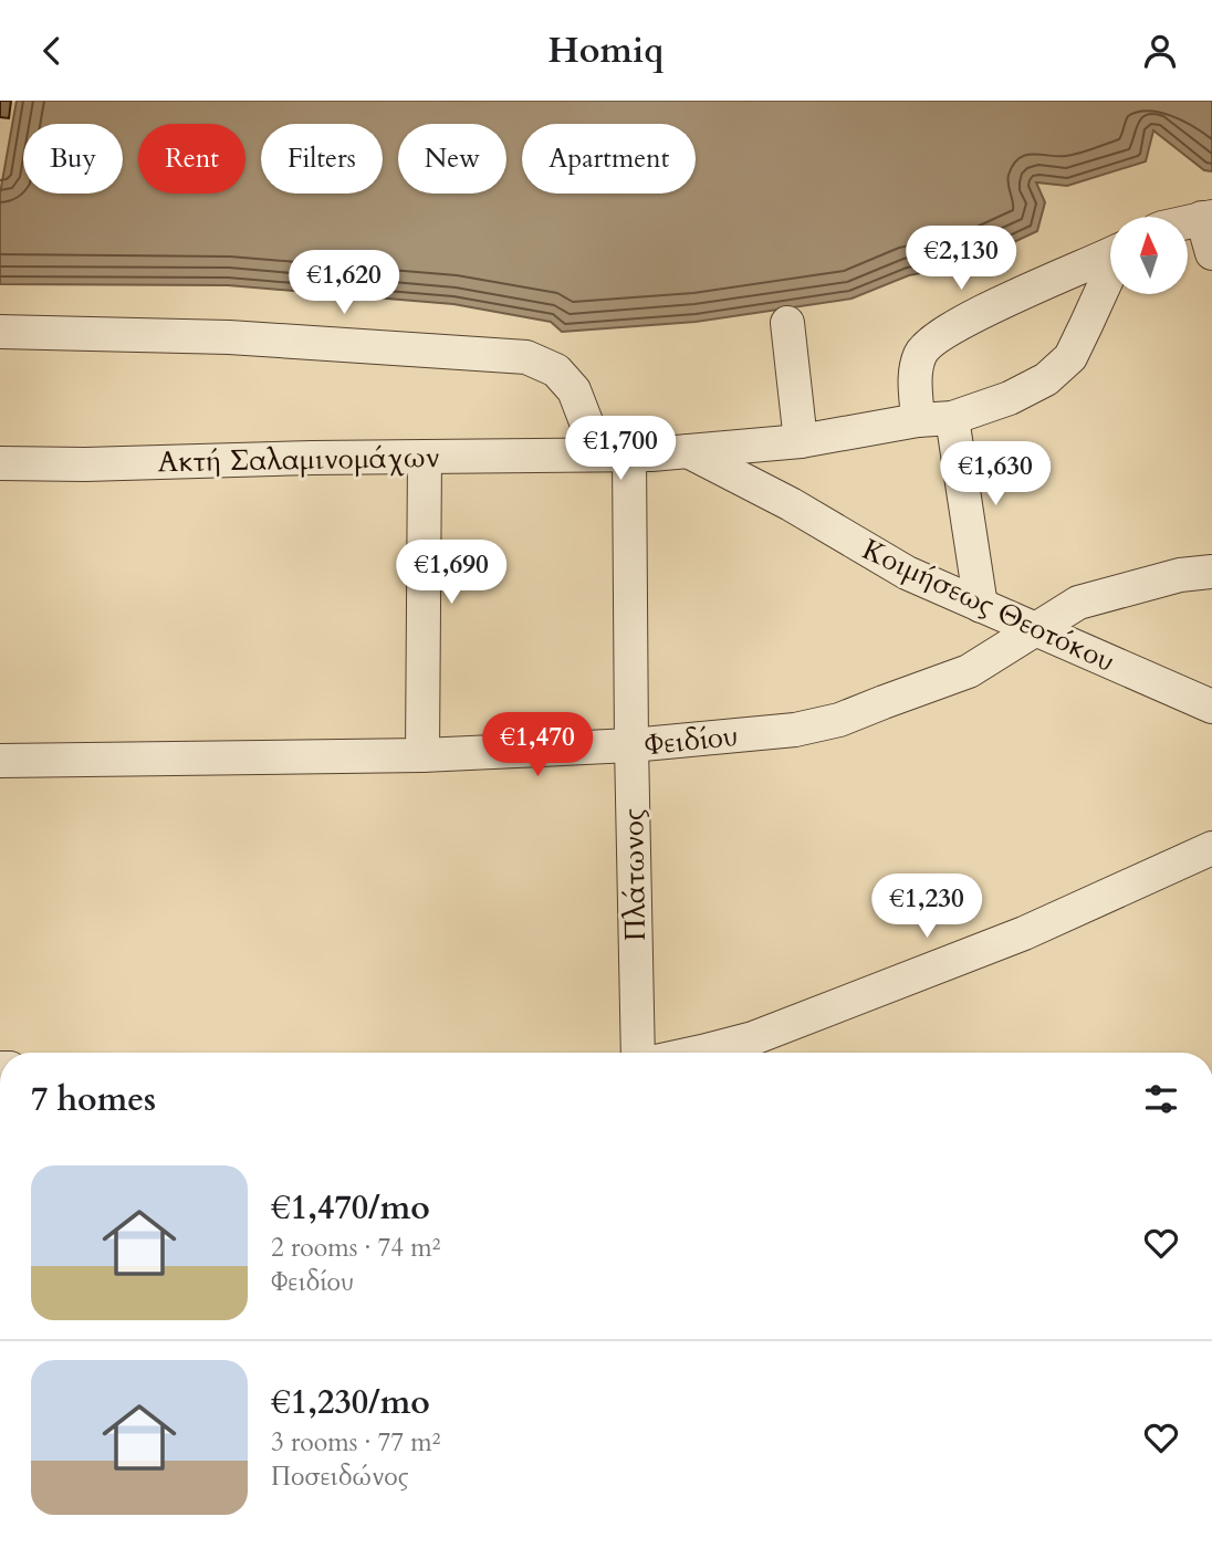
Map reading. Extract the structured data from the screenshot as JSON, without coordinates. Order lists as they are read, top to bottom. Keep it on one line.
{"streets":{"street":["Ακτή Σαλαμινομάχων","Κοιμήσεως Θεοτόκου","Φειδίου","Πλάτωνος"]},"crossings":[["Ακτή Σαλαμινομάχων","Κοιμήσεως Θεοτόκου"],["Ακτή Σαλαμινομάχων","Πλάτωνος"],["Κοιμήσεως Θεοτόκου","Φειδίου"],["Φειδίου","Πλάτωνος"]],"north":"top","page":{"header":"Homiq","chip":["Buy","Rent","Filters","New","Apartment"],"price":["€2,130","€1,620","€1,700","€1,630","€1,690","€1,470","€1,230"],"heading":"7 homes","list":[{"name":"€1,470/mo","note":"2 rooms · 74 m² · Φειδίου"},{"name":"€1,230/mo","note":"3 rooms · 77 m² · Ποσειδώνος"}]}}
